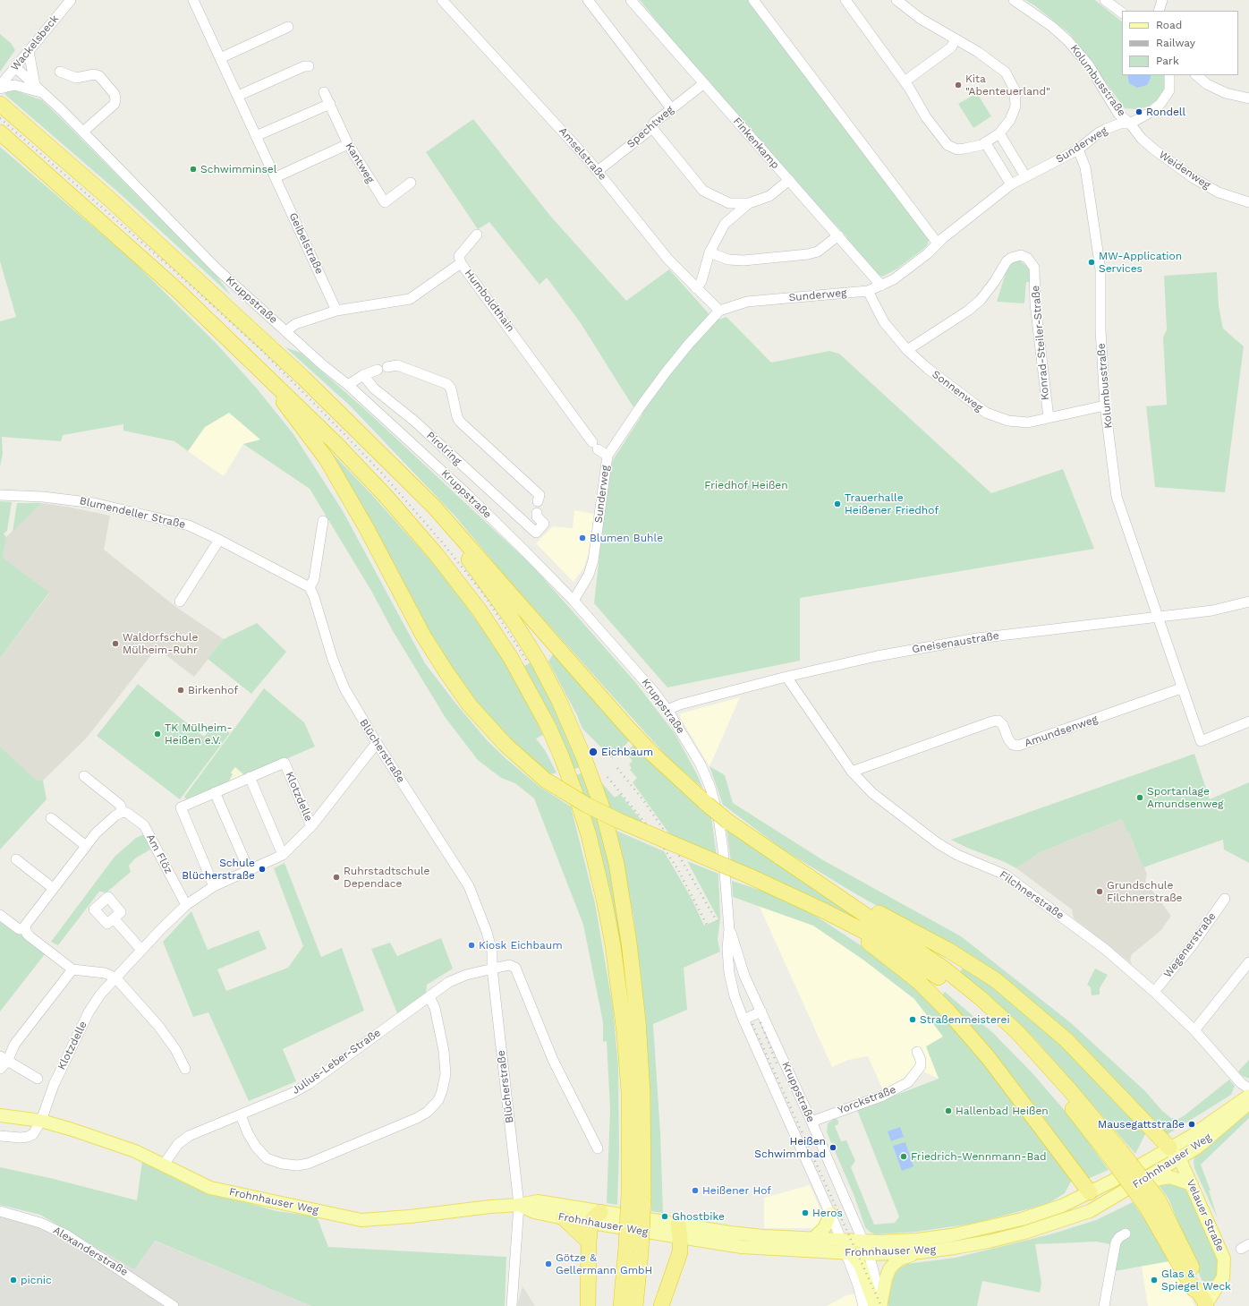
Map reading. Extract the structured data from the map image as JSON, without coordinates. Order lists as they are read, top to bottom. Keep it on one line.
{"streets":{"main road":["Frohnhauser Weg","Velauer Straße"],"street":["Wackelsbeck","Kolumbusstraße","Spechtweg","Finkenkamp","Sunderweg","Amselstraße","Kantweg","Weidenweg","Geibelstraße","Kruppstraße","Humboldthain","Konrad-Steiler-Straße","Sonnenweg","Pirolring","Blumendeller Straße","Gneisenaustraße","Amundsenweg","Blücherstraße","Klotzdelle","Am Flöz","Filchnerstraße","Wegenerstraße","Julius-Leber-Straße","Yorckstraße","Alexanderstraße"]},"crossings":[["Wackelsbeck","Kruppstraße"],["Kolumbusstraße","Sunderweg"],["Kolumbusstraße","Weidenweg"],["Kolumbusstraße","Sonnenweg"],["Kolumbusstraße","Gneisenaustraße"],["Spechtweg","Finkenkamp"],["Spechtweg","Amselstraße"],["Finkenkamp","Sunderweg"],["Sunderweg","Amselstraße"],["Sunderweg","Weidenweg"],["Sunderweg","Kruppstraße"],["Sunderweg","Humboldthain"],["Sunderweg","Sonnenweg"],["Geibelstraße","Humboldthain"],["Kruppstraße","Humboldthain"],["Kruppstraße","Gneisenaustraße"],["Kruppstraße","Yorckstraße"],["Kruppstraße","Frohnhauser Weg"],["Konrad-Steiler-Straße","Sonnenweg"],["Blumendeller Straße","Blücherstraße"],["Gneisenaustraße","Filchnerstraße"],["Amundsenweg","Filchnerstraße"],["Blücherstraße","Klotzdelle"],["Blücherstraße","Julius-Leber-Straße"],["Blücherstraße","Frohnhauser Weg"],["Klotzdelle","Am Flöz"],["Klotzdelle","Frohnhauser Weg"],["Filchnerstraße","Wegenerstraße"],["Julius-Leber-Straße","Frohnhauser Weg"],["Frohnhauser Weg","Velauer Straße"]],"parks":["Friedhof Heißen"],"places":["Kita \"Abenteuerland\"","Rondell","Schwimminsel","MW-Application Services","Trauerhalle Heißener Friedhof","Blumen Buhle","Waldorfschule Mülheim-Ruhr","Birkenhof","TK Mülheim- Heißen e.V.","Eichbaum","Sportanlage Amundsenweg","Schule Blücherstraße","Ruhrstadtschule Dependace","Grundschule Filchnerstraße","Kiosk Eichbaum","Straßenmeisterei","Hallenbad Heißen","Mausegattstraße","Heißen Schwimmbad","Friedrich-Wennmann-Bad","Heißener Hof","Heros","Ghostbike","Götze & Gellermann GmbH","picnic","Glas & Spiegel Weck"],"legend":["Road","Railway","Park"]}
